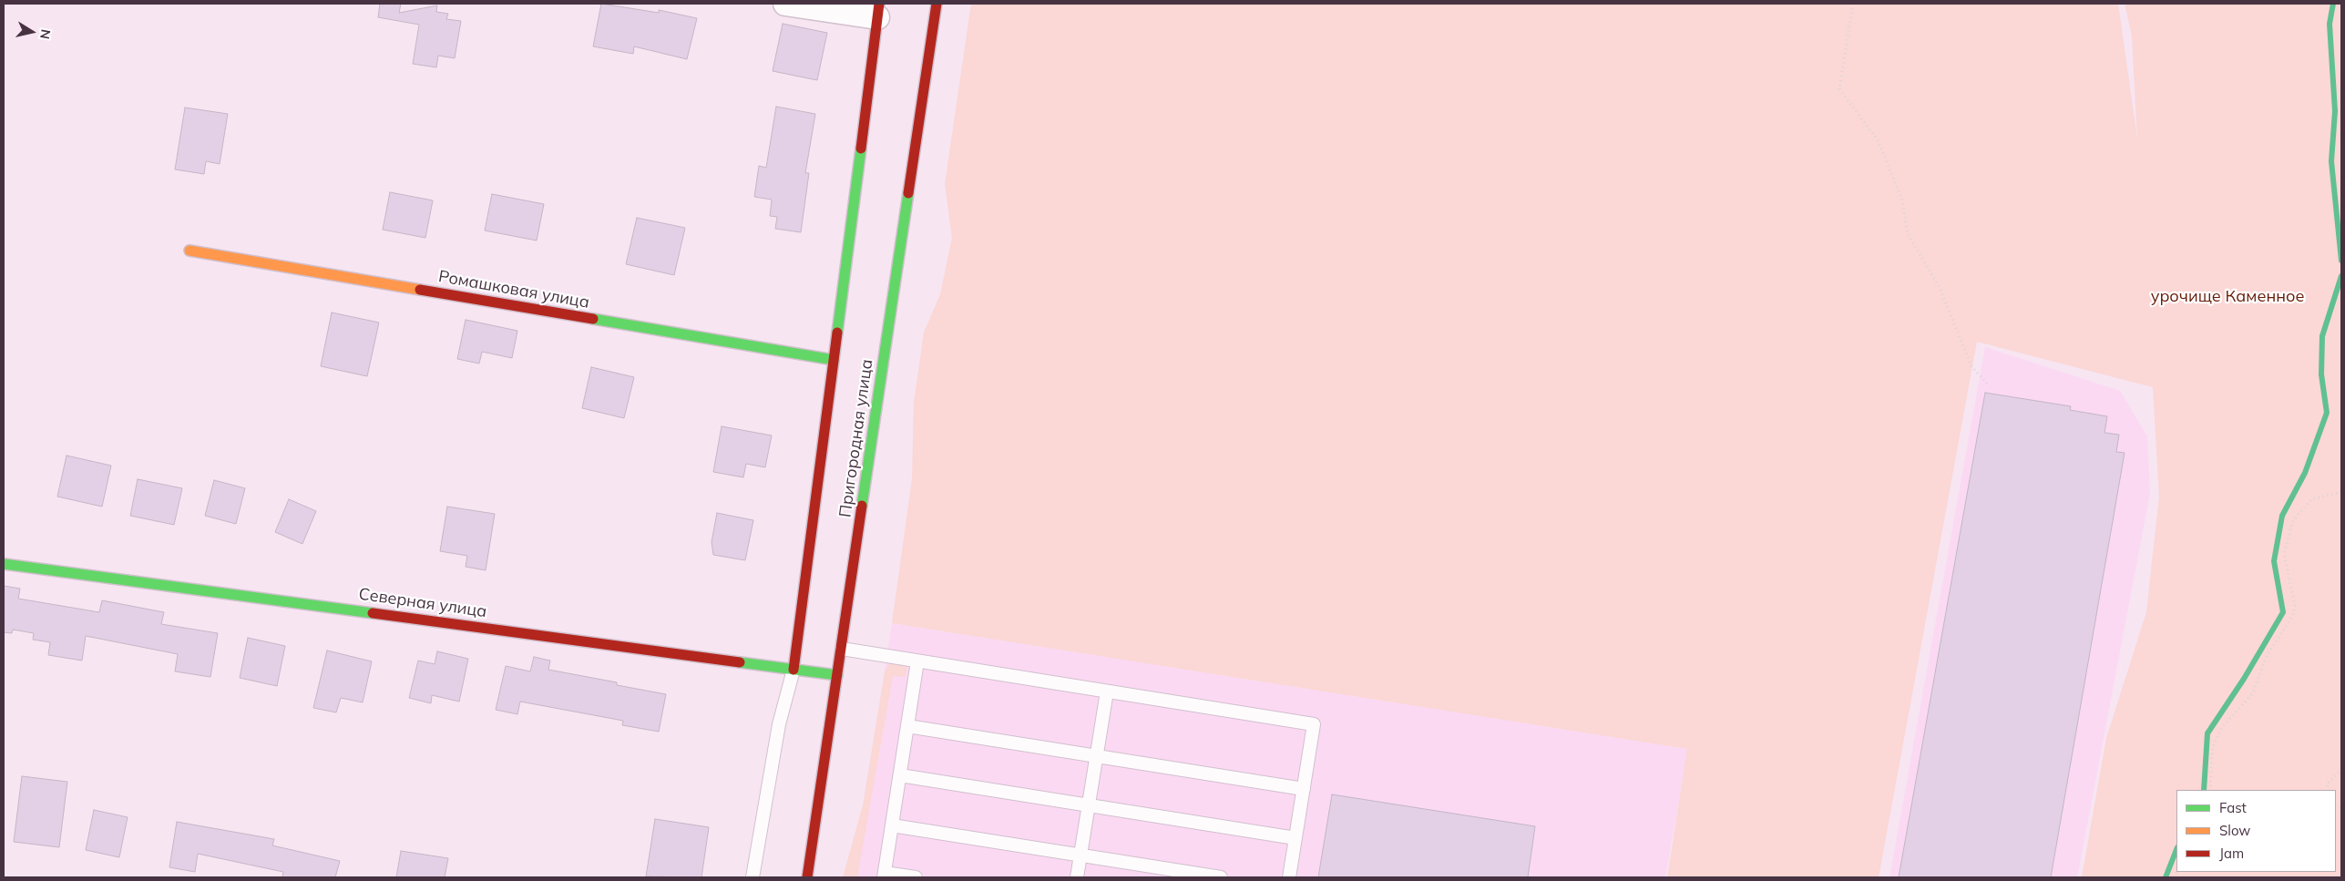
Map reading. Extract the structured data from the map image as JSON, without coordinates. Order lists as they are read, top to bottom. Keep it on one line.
{"streets":{"street":["Ромашковая улица","Пригородная улица","Северная улица"]},"crossings":[["Ромашковая улица","Пригородная улица"],["Пригородная улица","Северная улица"]],"parks":["урочище Каменное"],"legend":["Fast","Slow","Jam"],"north":"right"}
